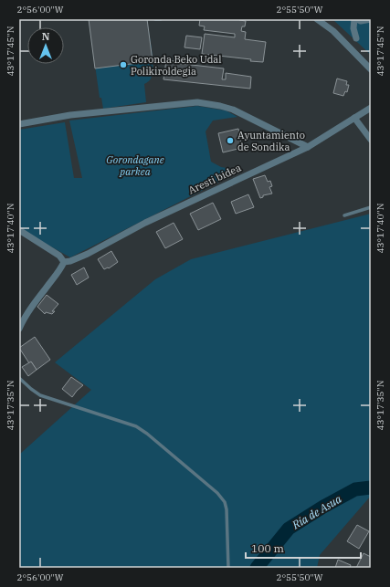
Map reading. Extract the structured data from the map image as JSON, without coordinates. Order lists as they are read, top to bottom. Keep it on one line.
{"streets":{"street":["Aresti bidea"]},"water":["Ría de Asua"],"parks":["Gorondagane parkea"],"places":["Goronda Beko Udal Polikiroldegia","Ayuntamiento de Sondika"],"scale_bar":"100 m","north":"top","coordinates":["2°56'00\"W","2°55'50\"W","43°17'45\"N","43°17'40\"N","43°17'35\"N"]}
